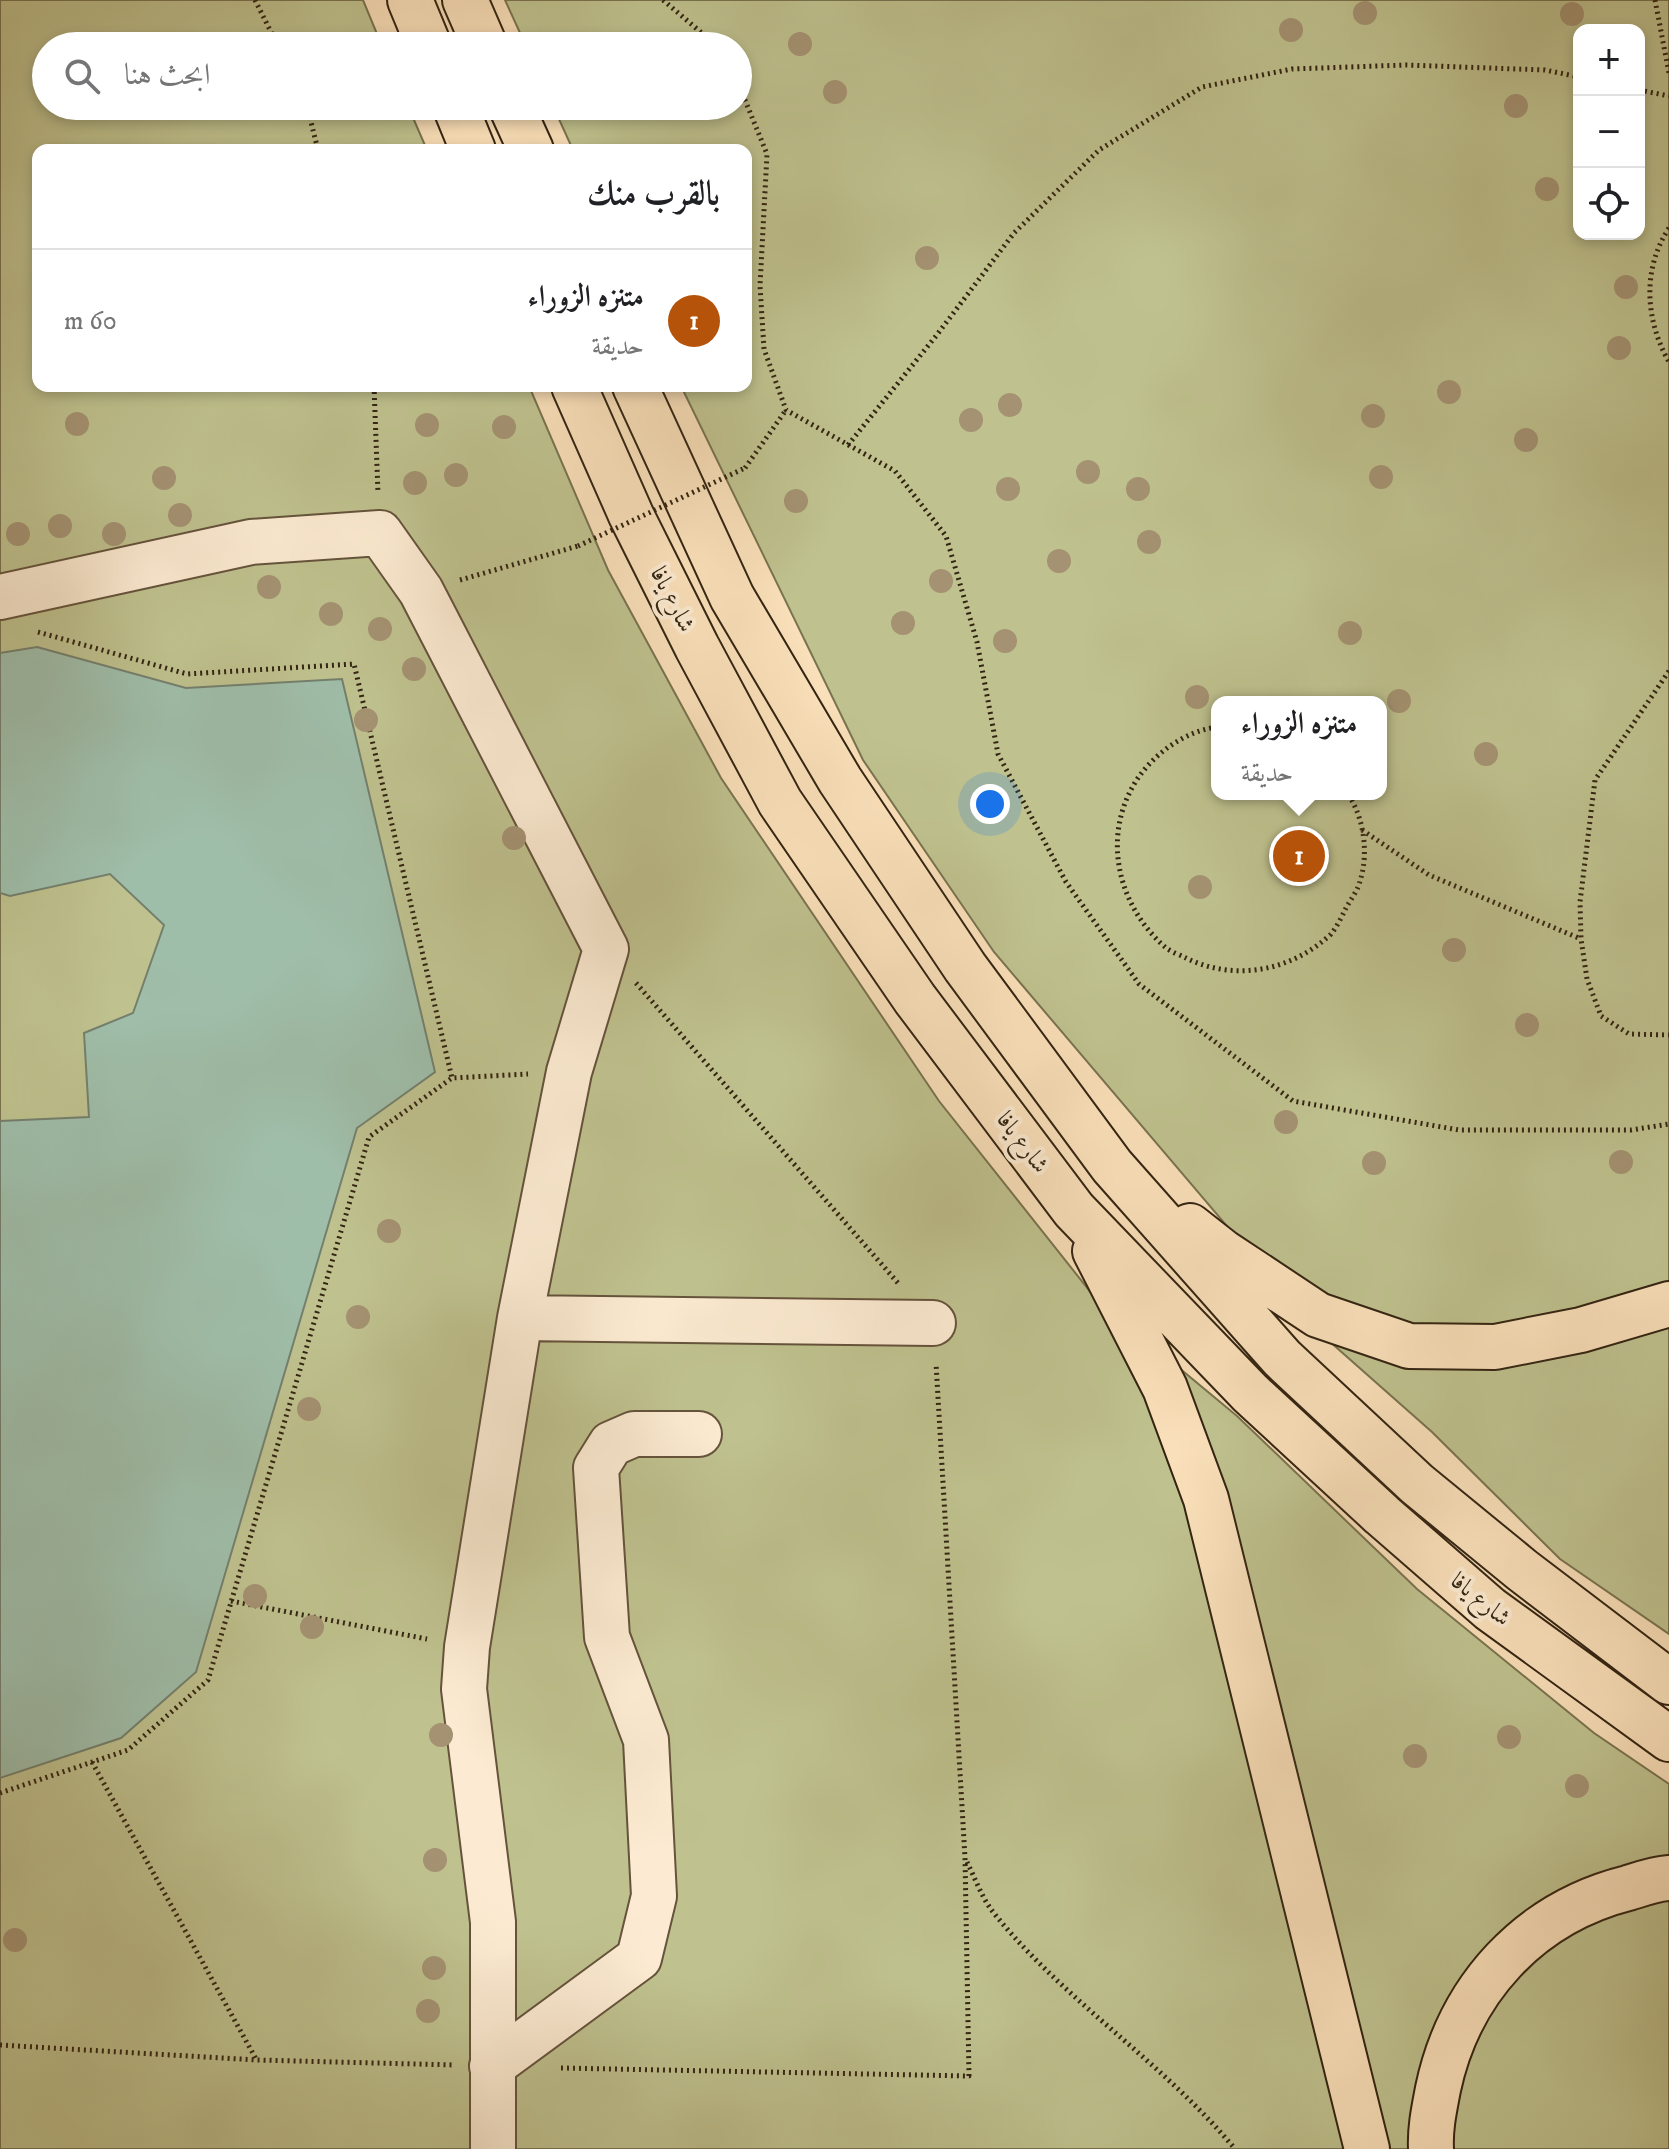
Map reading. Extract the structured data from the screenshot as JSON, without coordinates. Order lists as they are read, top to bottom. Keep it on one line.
{"streets":{"highway":["شارع يافا"]},"page":{"map_buttons":["+","−"],"search":"ابحث هنا","heading":"بالقرب منك","list":[{"mark":"1","name":"متنزه الزوراء","note":"حديقة","value":"60 m"}],"popup":["متنزه الزوراء","حديقة"],"pins":"1"}}
